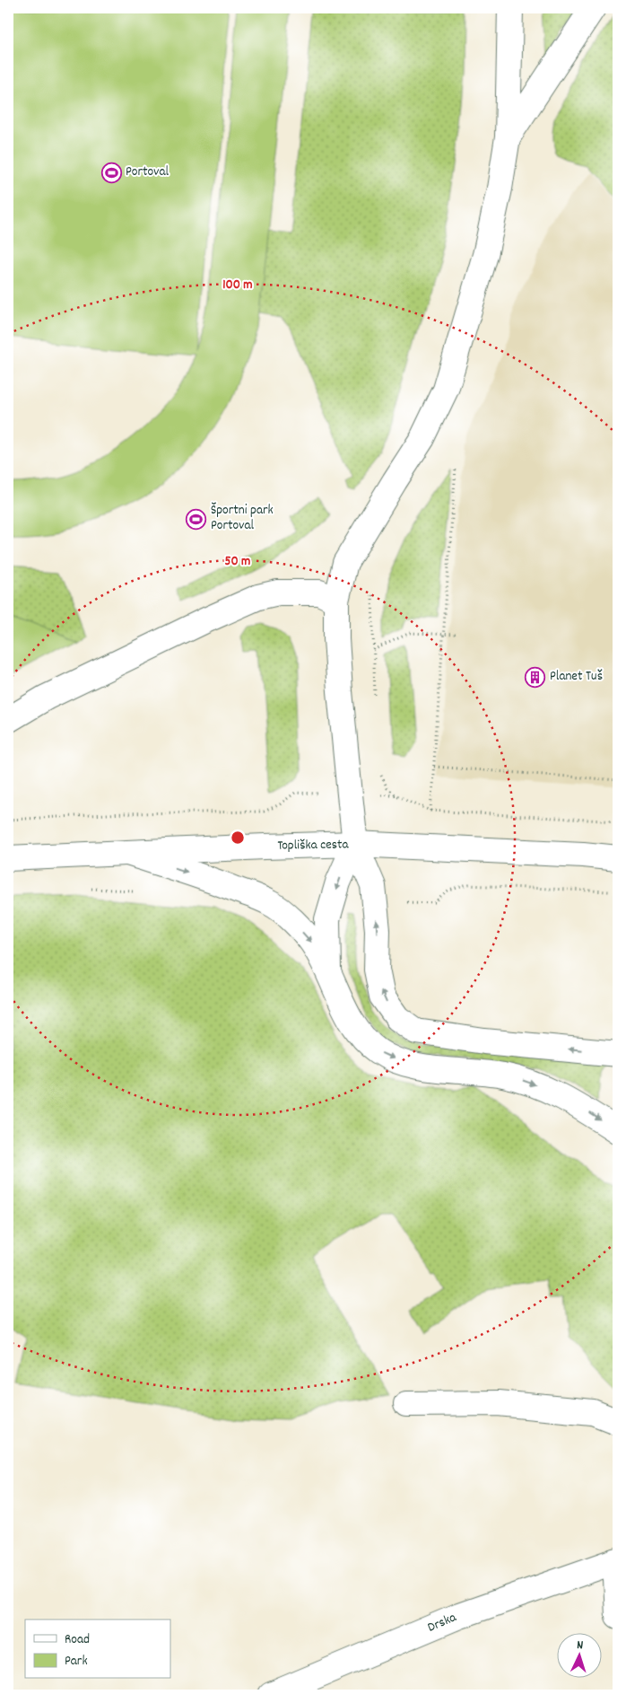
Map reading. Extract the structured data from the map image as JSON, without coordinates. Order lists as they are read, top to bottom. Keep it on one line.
{"streets":{"street":["Topliška cesta","Drska"]},"places":{"sports":["Portoval","Športni park Portoval"],"building":["Planet Tuš"]},"legend":["Road","Park"],"north":"top","rings":["100 m","50 m"]}
